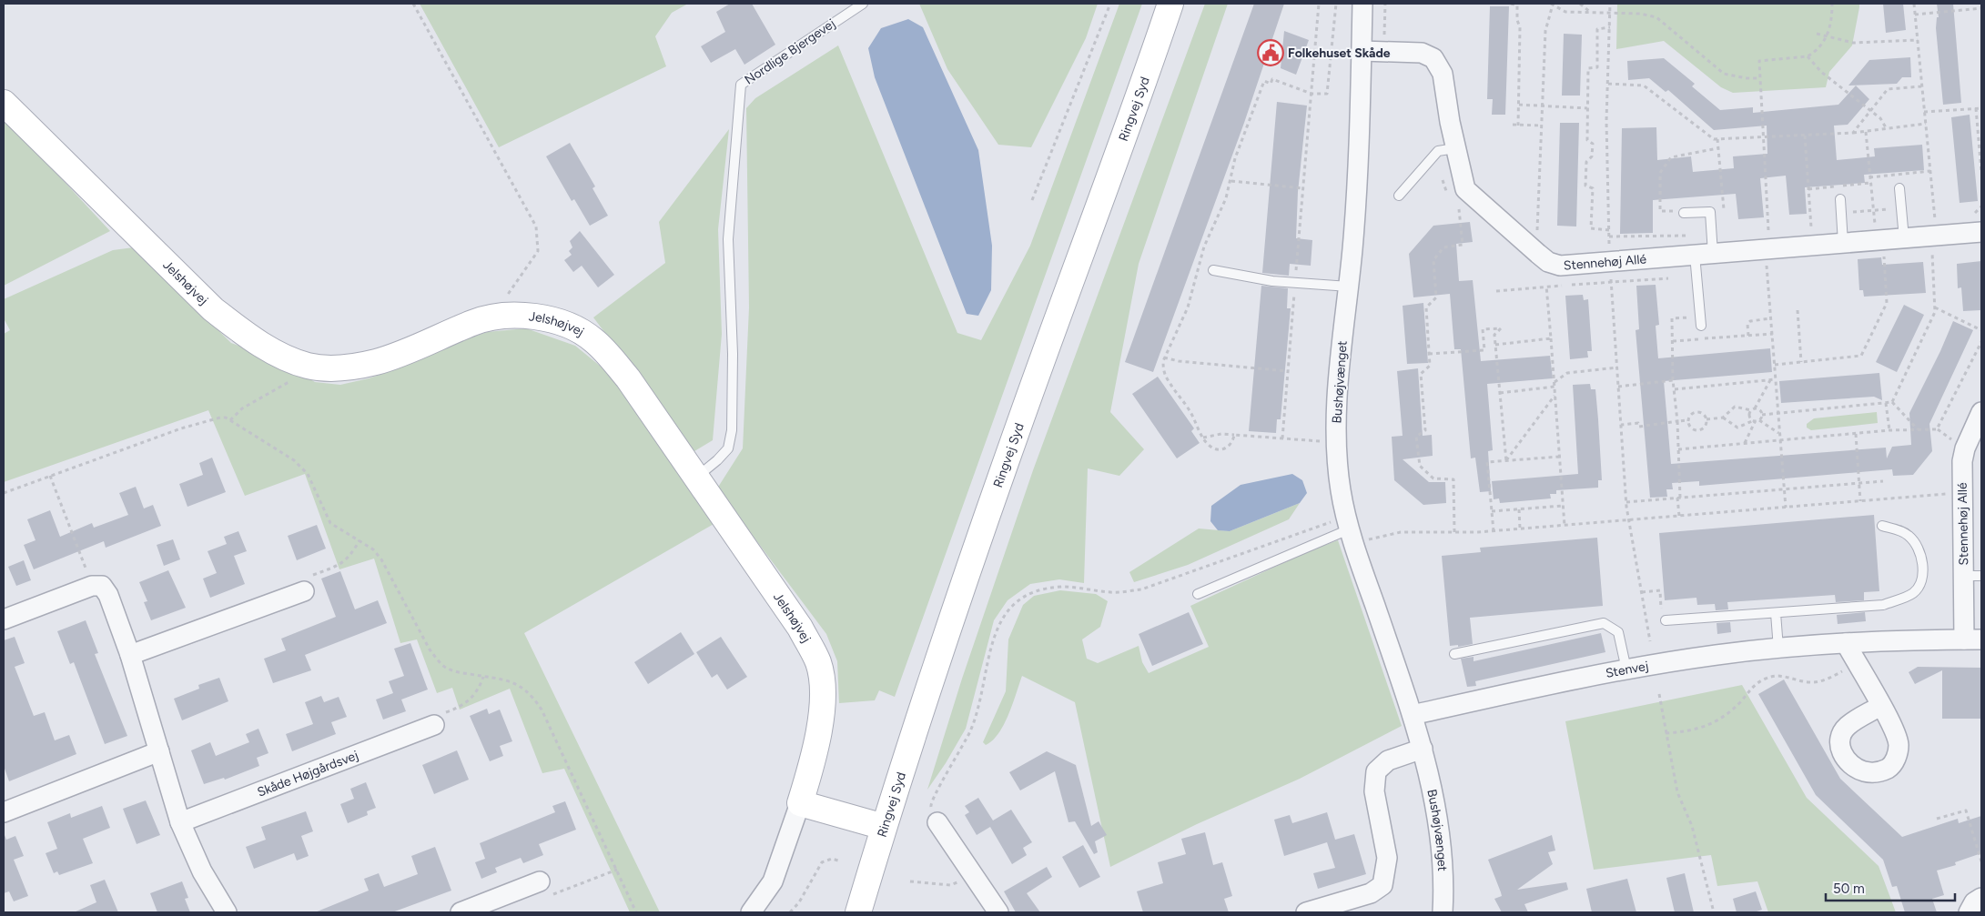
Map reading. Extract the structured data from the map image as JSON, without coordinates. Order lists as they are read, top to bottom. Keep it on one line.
{"streets":{"street":["Ringvej Syd","Stennehøj Allé","Jelshøjvej","Bushøjvænget","Stenvej","Skåde Højgårdsvej"],"lane":["Nordlige Bjergevej"]},"crossings":[["Nordlige Bjergevej","Jelshøjvej"],["Stennehøj Allé","Bushøjvænget"],["Stennehøj Allé","Stenvej"],["Bushøjvænget","Stenvej"]],"places":{"public building":["Folkehuset Skåde"]},"scale_bar":"50 m"}
